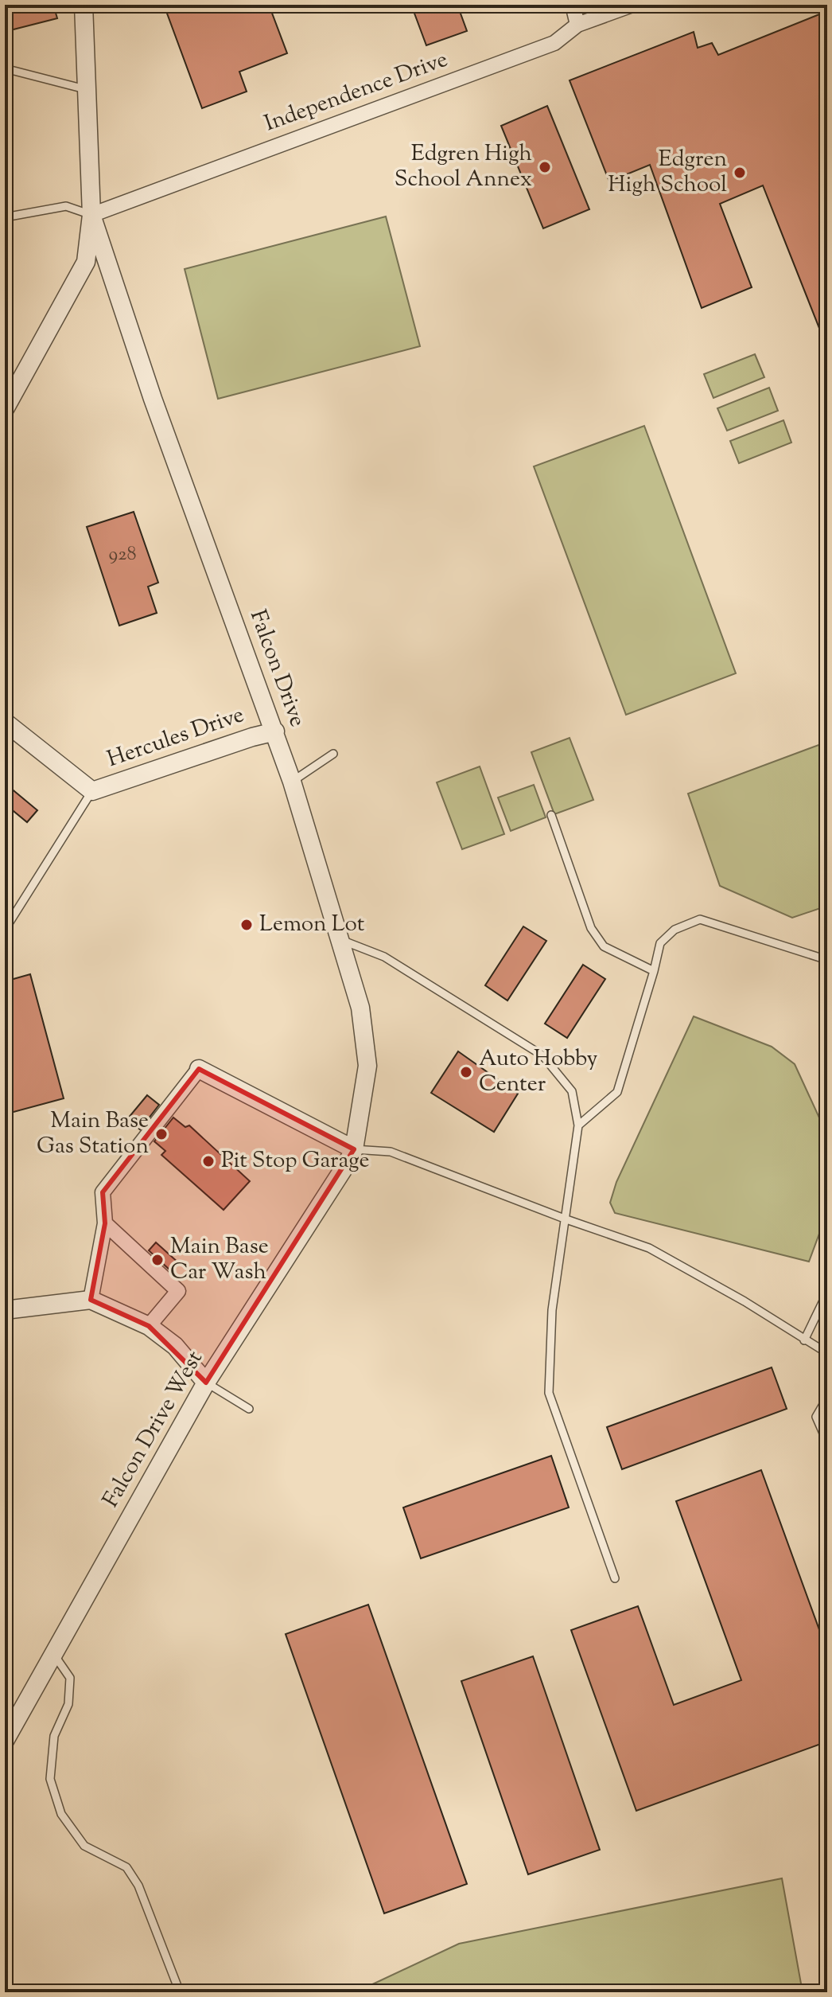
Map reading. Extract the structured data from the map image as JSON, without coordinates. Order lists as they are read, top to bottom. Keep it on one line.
{"streets":{"street":["Independence Drive","Falcon Drive","Hercules Drive","Falcon Drive West"]},"crossings":[["Independence Drive","Falcon Drive"],["Falcon Drive","Hercules Drive"],["Falcon Drive","Falcon Drive West"]],"places":["Edgren High School Annex","Edgren High School","Lemon Lot","Auto Hobby Center","Main Base Gas Station","Pit Stop Garage","Main Base Car Wash"],"house_numbers":["928"]}
